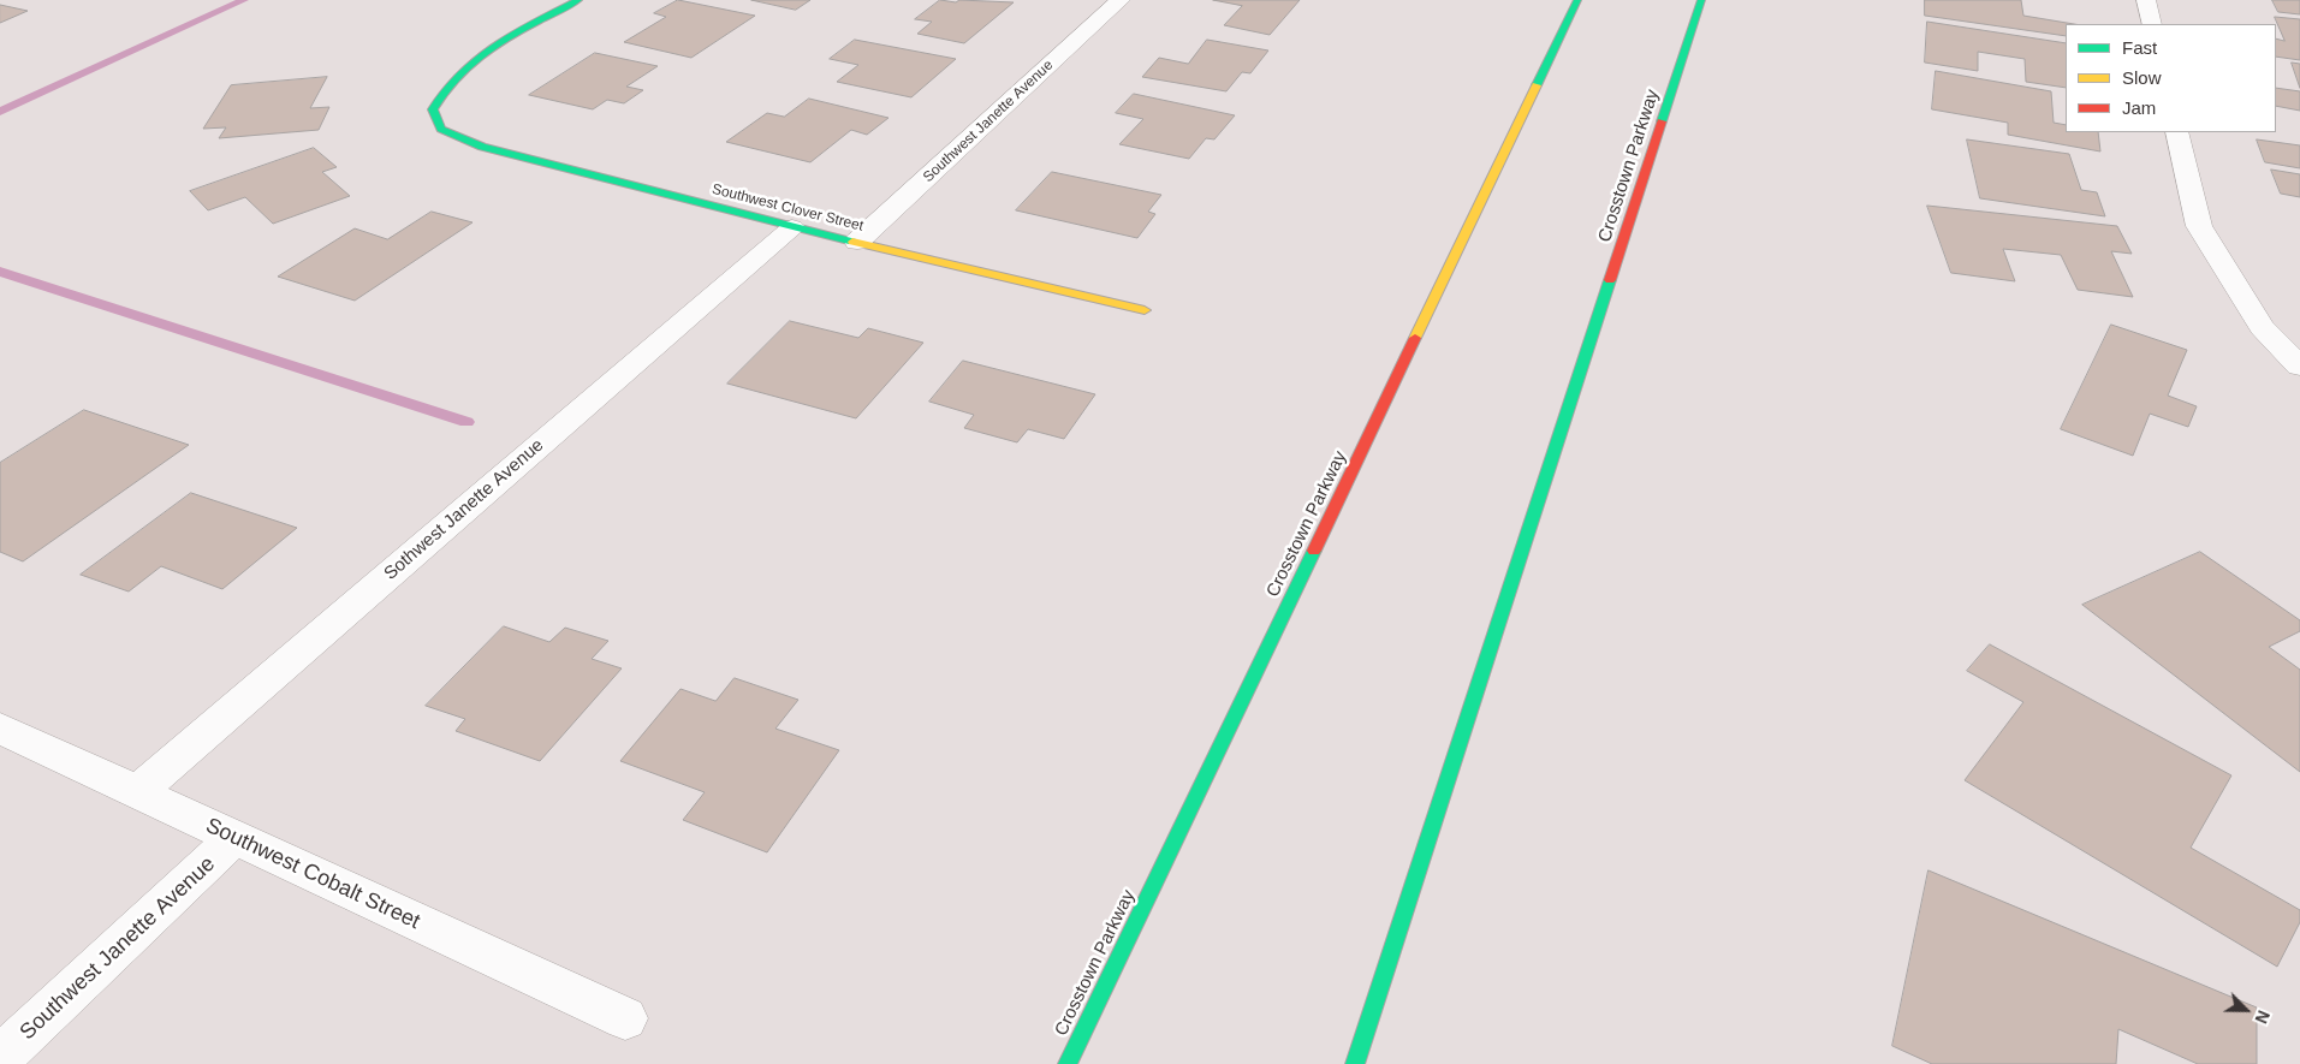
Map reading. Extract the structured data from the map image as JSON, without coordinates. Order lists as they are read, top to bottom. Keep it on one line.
{"streets":{"main road":["Crosstown Parkway","Southwest Clover Street"],"street":["Southwest Janette Avenue","Sothwest Janette Avenue","Southwest Cobalt Street"]},"crossings":[["Southwest Janette Avenue","Southwest Clover Street"],["Southwest Janette Avenue","Southwest Cobalt Street"],["Southwest Clover Street","Sothwest Janette Avenue"],["Sothwest Janette Avenue","Southwest Cobalt Street"]],"legend":["Fast","Slow","Jam"],"north":"bottom right"}
